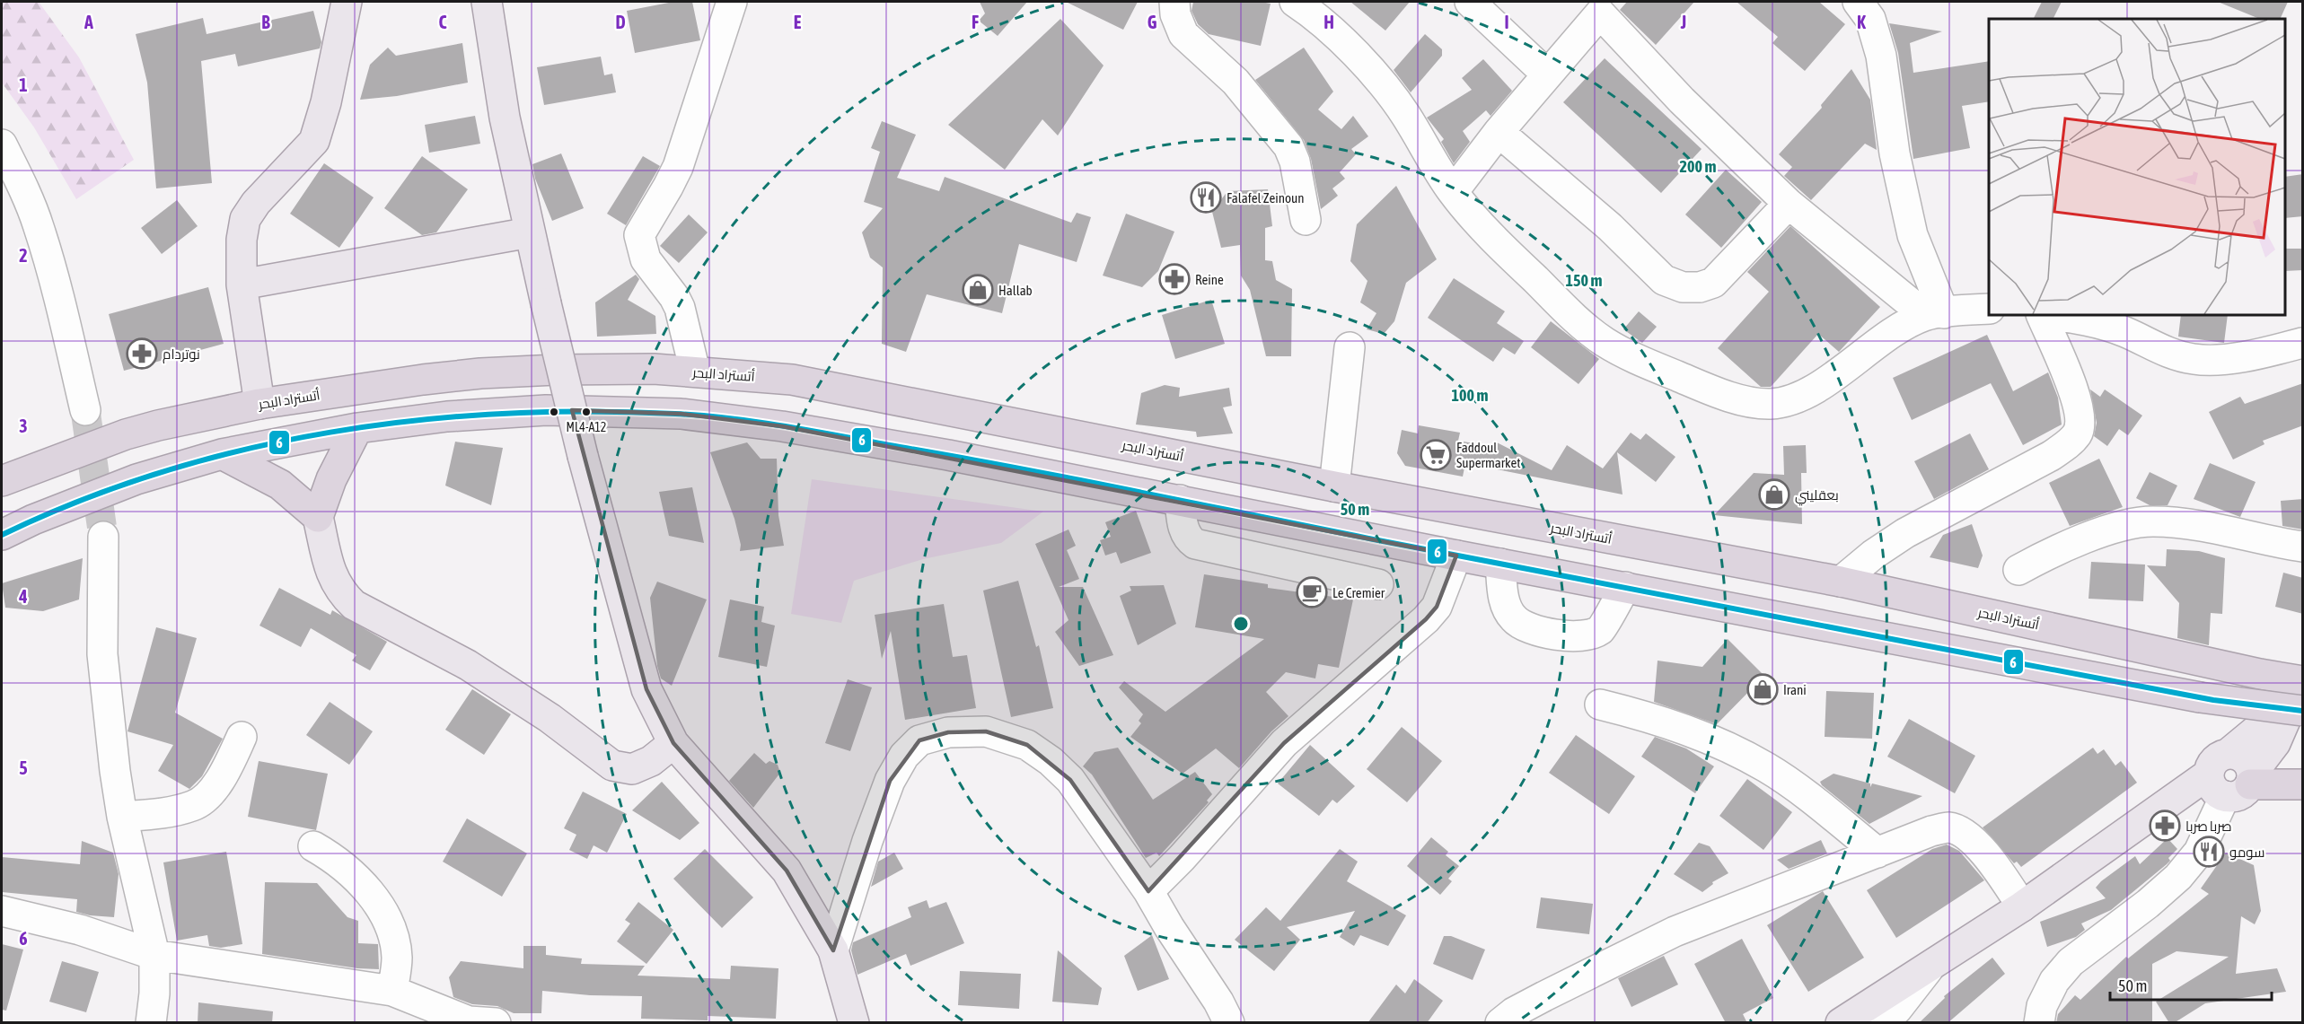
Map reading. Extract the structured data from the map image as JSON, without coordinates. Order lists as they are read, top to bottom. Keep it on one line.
{"streets":{"highway":["أتستراد البحر"]},"places":{"restaurant":["Falafel Zeinoun","سومو"],"pharmacy":["Reine","نوتردام","صربا صربا"],"shop":["Hallab","بعقليني","Irani"],"other":["ML4-A12"],"supermarket":["Faddoul Supermarket"],"cafe":["Le Cremier"]},"lines":["transit line 6"],"scale_bar":"50 m","grid":{"columns":["A","B","C","D","E","F","G","H","I","J","K"],"rows":["1","2","3","4","5","6"]},"rings":["200 m","150 m","100 m","50 m"]}
